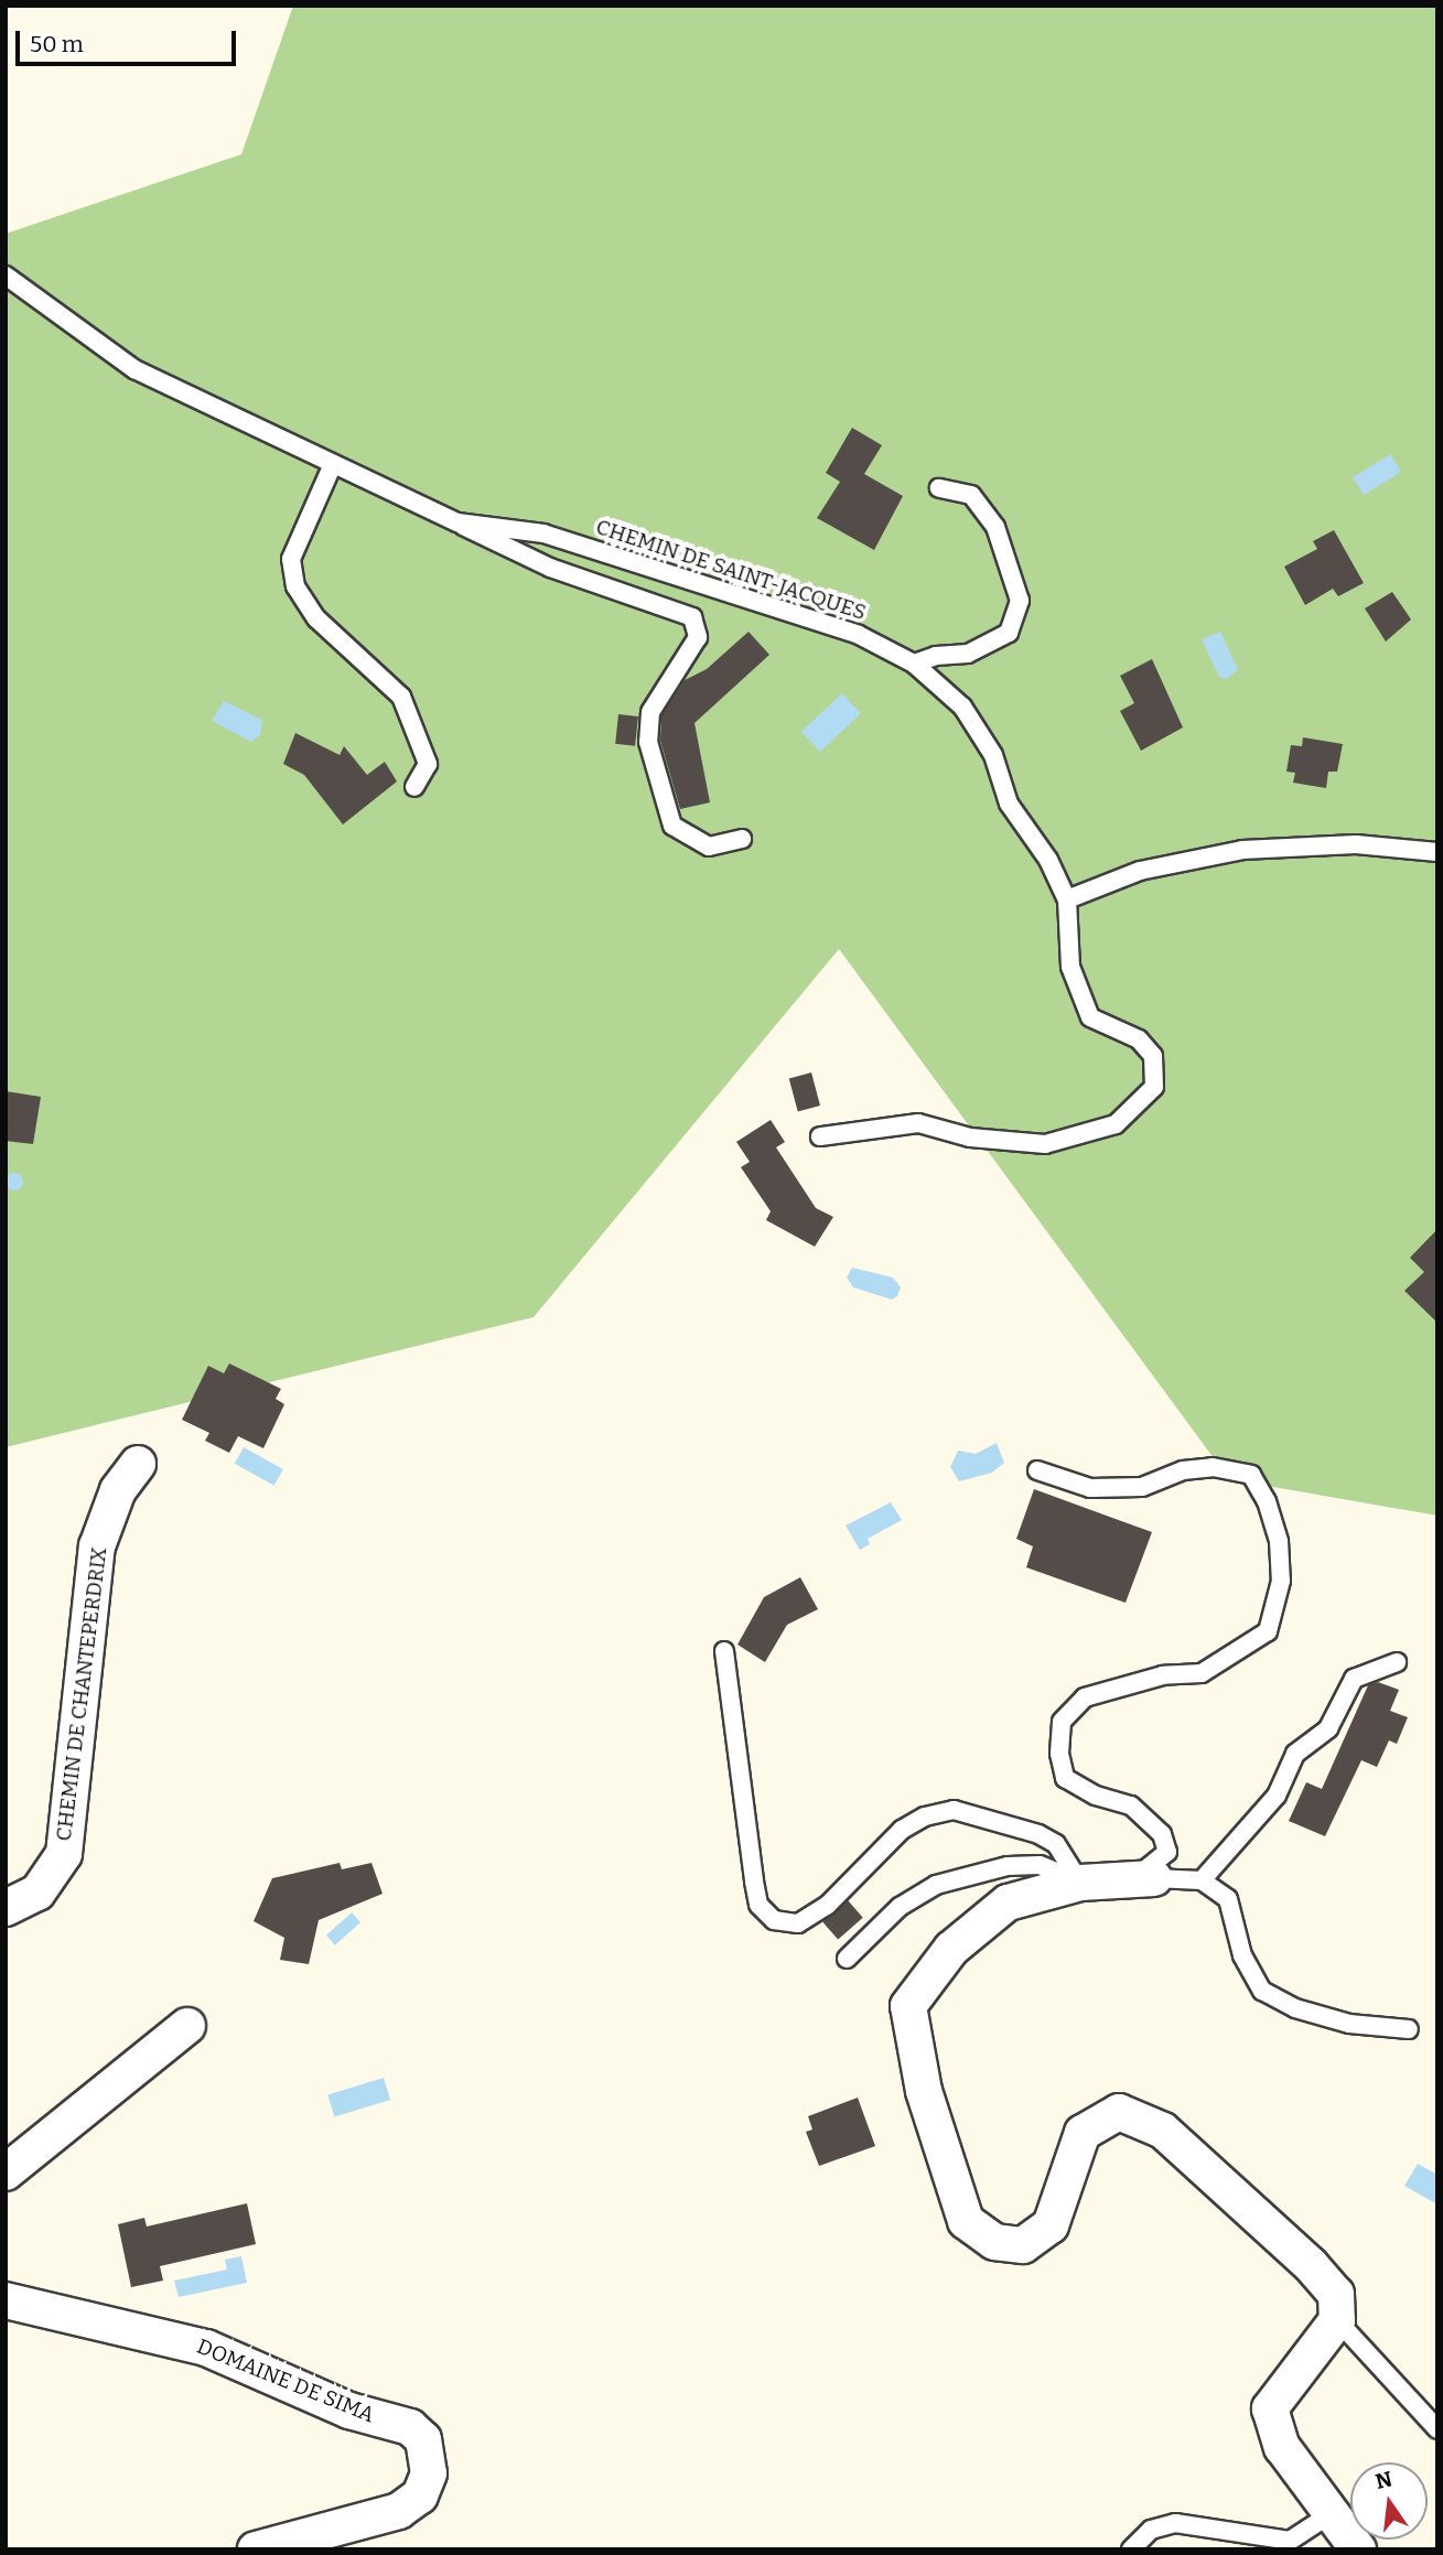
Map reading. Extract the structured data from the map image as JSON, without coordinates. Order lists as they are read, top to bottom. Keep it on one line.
{"streets":{"street":["CHEMIN DE CHANTEPERDRIX","DOMAINE DE SIMA"],"lane":["CHEMIN DE SAINT-JACQUES"]},"scale_bar":"50 m","north":"top"}
